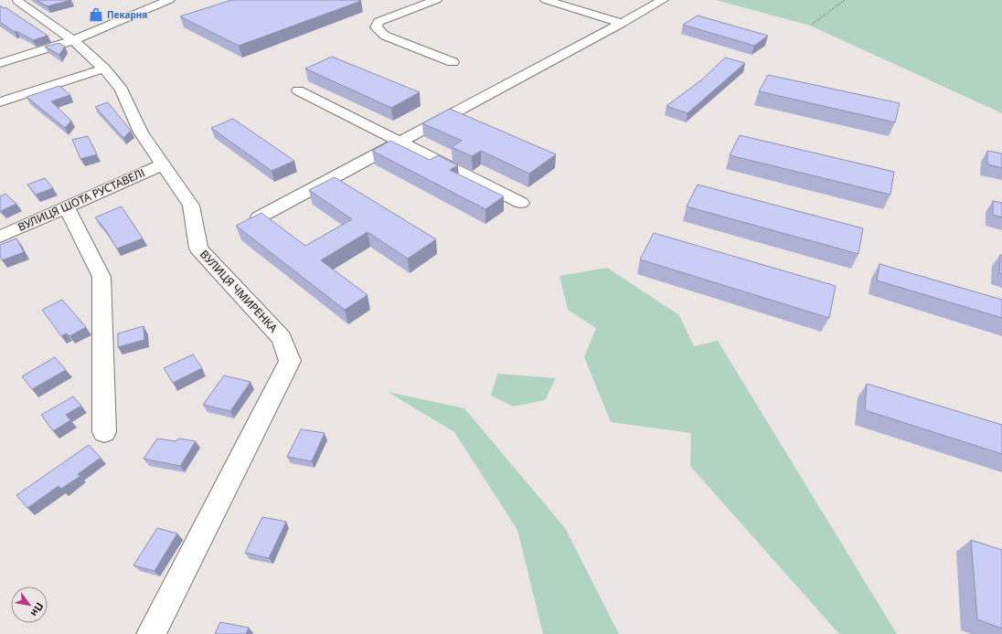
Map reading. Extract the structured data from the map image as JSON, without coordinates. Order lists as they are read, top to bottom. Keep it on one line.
{"streets":{"street":["ВУЛИЦЯ ШОТА РУСТАВЕЛІ","ВУЛИЦЯ ЧМИРЕНКА"]},"crossings":[["ВУЛИЦЯ ШОТА РУСТАВЕЛІ","ВУЛИЦЯ ЧМИРЕНКА"]],"places":{"shop":["Пекарня"]},"north":"bottom right"}
